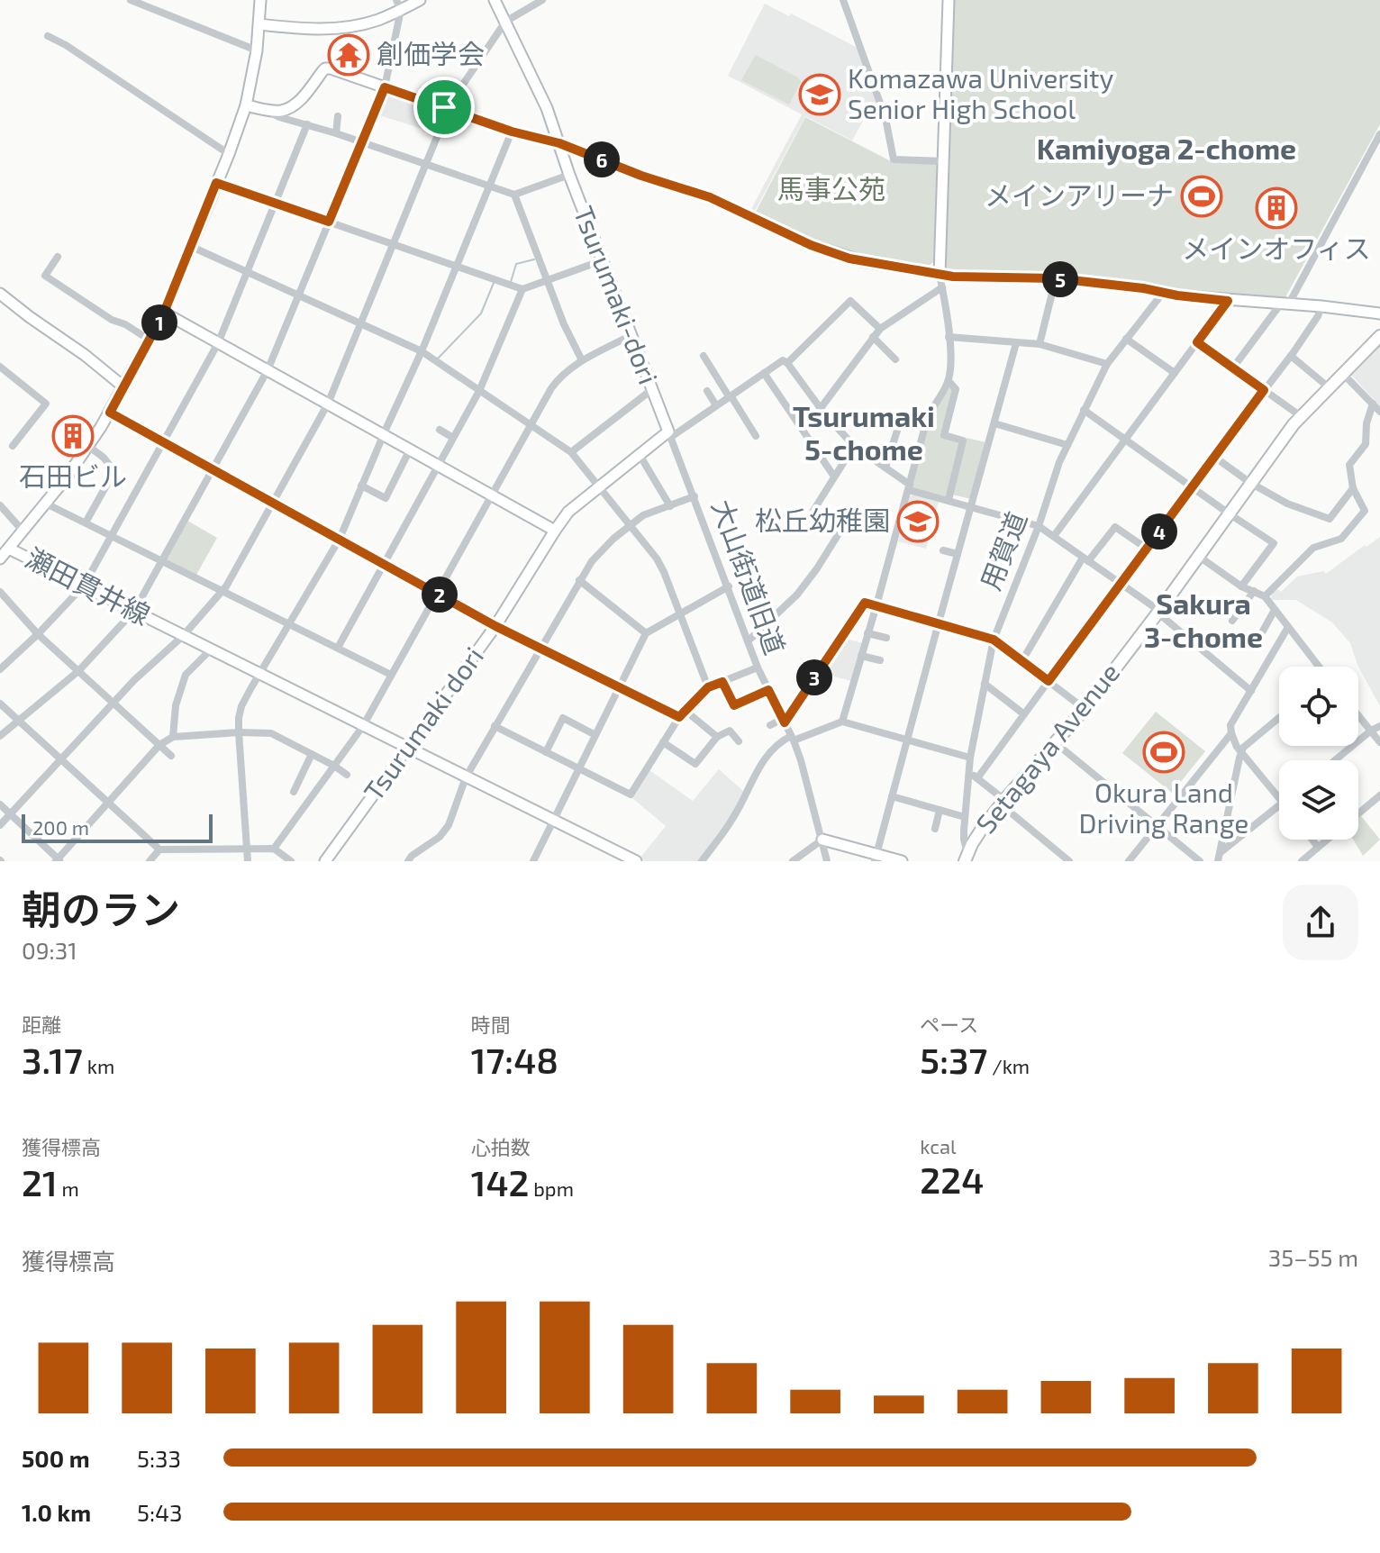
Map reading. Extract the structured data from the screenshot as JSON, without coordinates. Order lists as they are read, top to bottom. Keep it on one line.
{"streets":{"main road":["Setagaya Avenue"],"street":["Tsurumaki-dori","用賀道","大山街道旧道","瀬田貫井線","Tsurumaki dori"]},"crossings":[["Tsurumaki-dori","大山街道旧道"],["Tsurumaki-dori","Tsurumaki dori"],["用賀道","Setagaya Avenue"],["大山街道旧道","Tsurumaki dori"],["瀬田貫井線","Tsurumaki dori"]],"districts":["Kamiyoga 2-chome","Tsurumaki 5-chome","Sakura 3-chome"],"parks":["馬事公苑"],"places":{"temple":["創価学会"],"school or university":["Komazawa University Senior High School","松丘幼稚園"],"sports":["メインアリーナ","Okura Land Driving Range"],"building":["メインオフィス","石田ビル"]},"scale_bar":"200 m","page":{"pins":["6","5","1","4","2","3"],"scale":"200 m","heading":["朝のラン","09:31"],"stats":[["距離","3.17 km"],["時間","17:48"],["ペース","5:37 /km"],["獲得標高","21 m"],["心拍数","142 bpm"],["kcal","224"]],"chart":["獲得標高","35–55 m"],"list":[{"name":"500 m","note":"5:33"},{"name":"1.0 km","note":"5:43"}]}}
